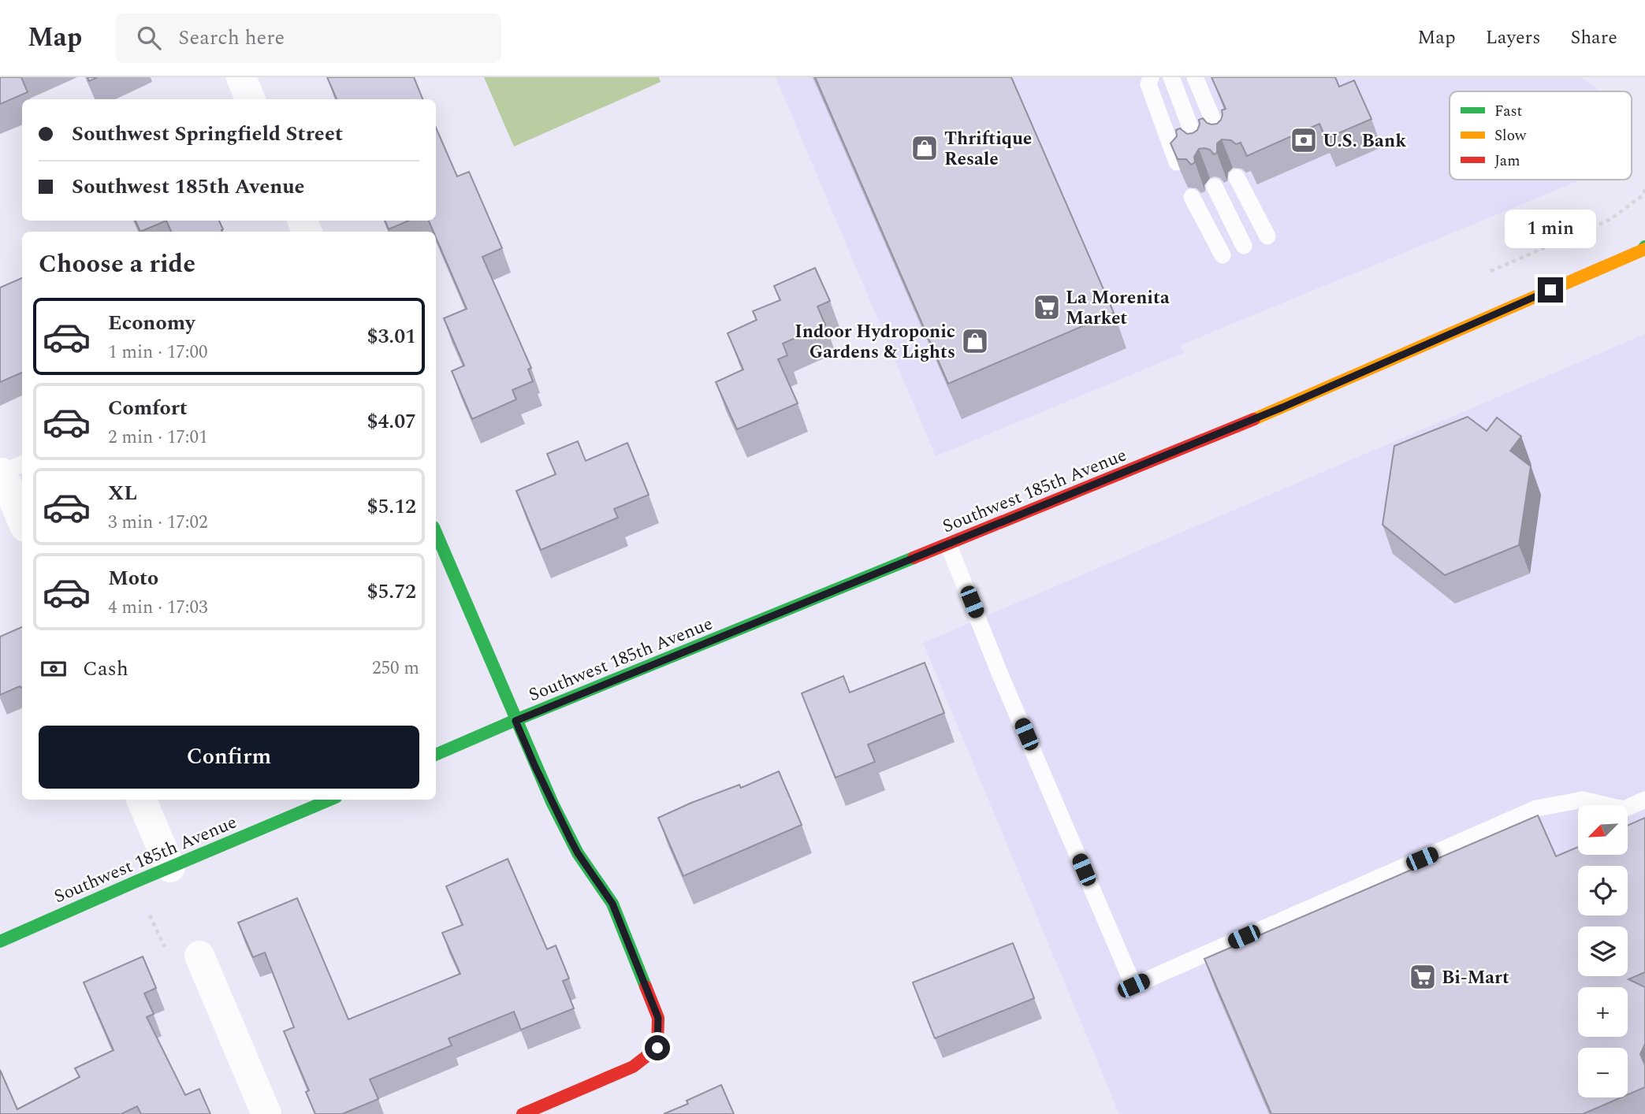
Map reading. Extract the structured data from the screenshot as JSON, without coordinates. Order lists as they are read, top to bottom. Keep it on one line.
{"streets":{"main road":["Southwest 185th Avenue"]},"places":{"bank":["U.S. Bank"],"shop":["Thriftique Resale","Indoor Hydroponic Gardens & Lights"],"supermarket":["La Morenita Market","Bi-Mart"]},"legend":["Fast","Slow","Jam"],"north":"bottom left","page":{"header":"Map","search":"Search here","nav":["Map","Layers","Share"],"banner":["Southwest Springfield Street","Southwest 185th Avenue"],"bubble":"1 min","heading":"Choose a ride","list":[{"name":"Economy","note":"1 min · 17:00","value":"$3.01"},{"name":"Comfort","note":"2 min · 17:01","value":"$4.07"},{"name":"XL","note":"3 min · 17:02","value":"$5.12"},{"name":"Moto","note":"4 min · 17:03","value":"$5.72"}],"pay":["Cash","250 m"],"buttons":"Confirm","map_buttons":["+","−"]}}
